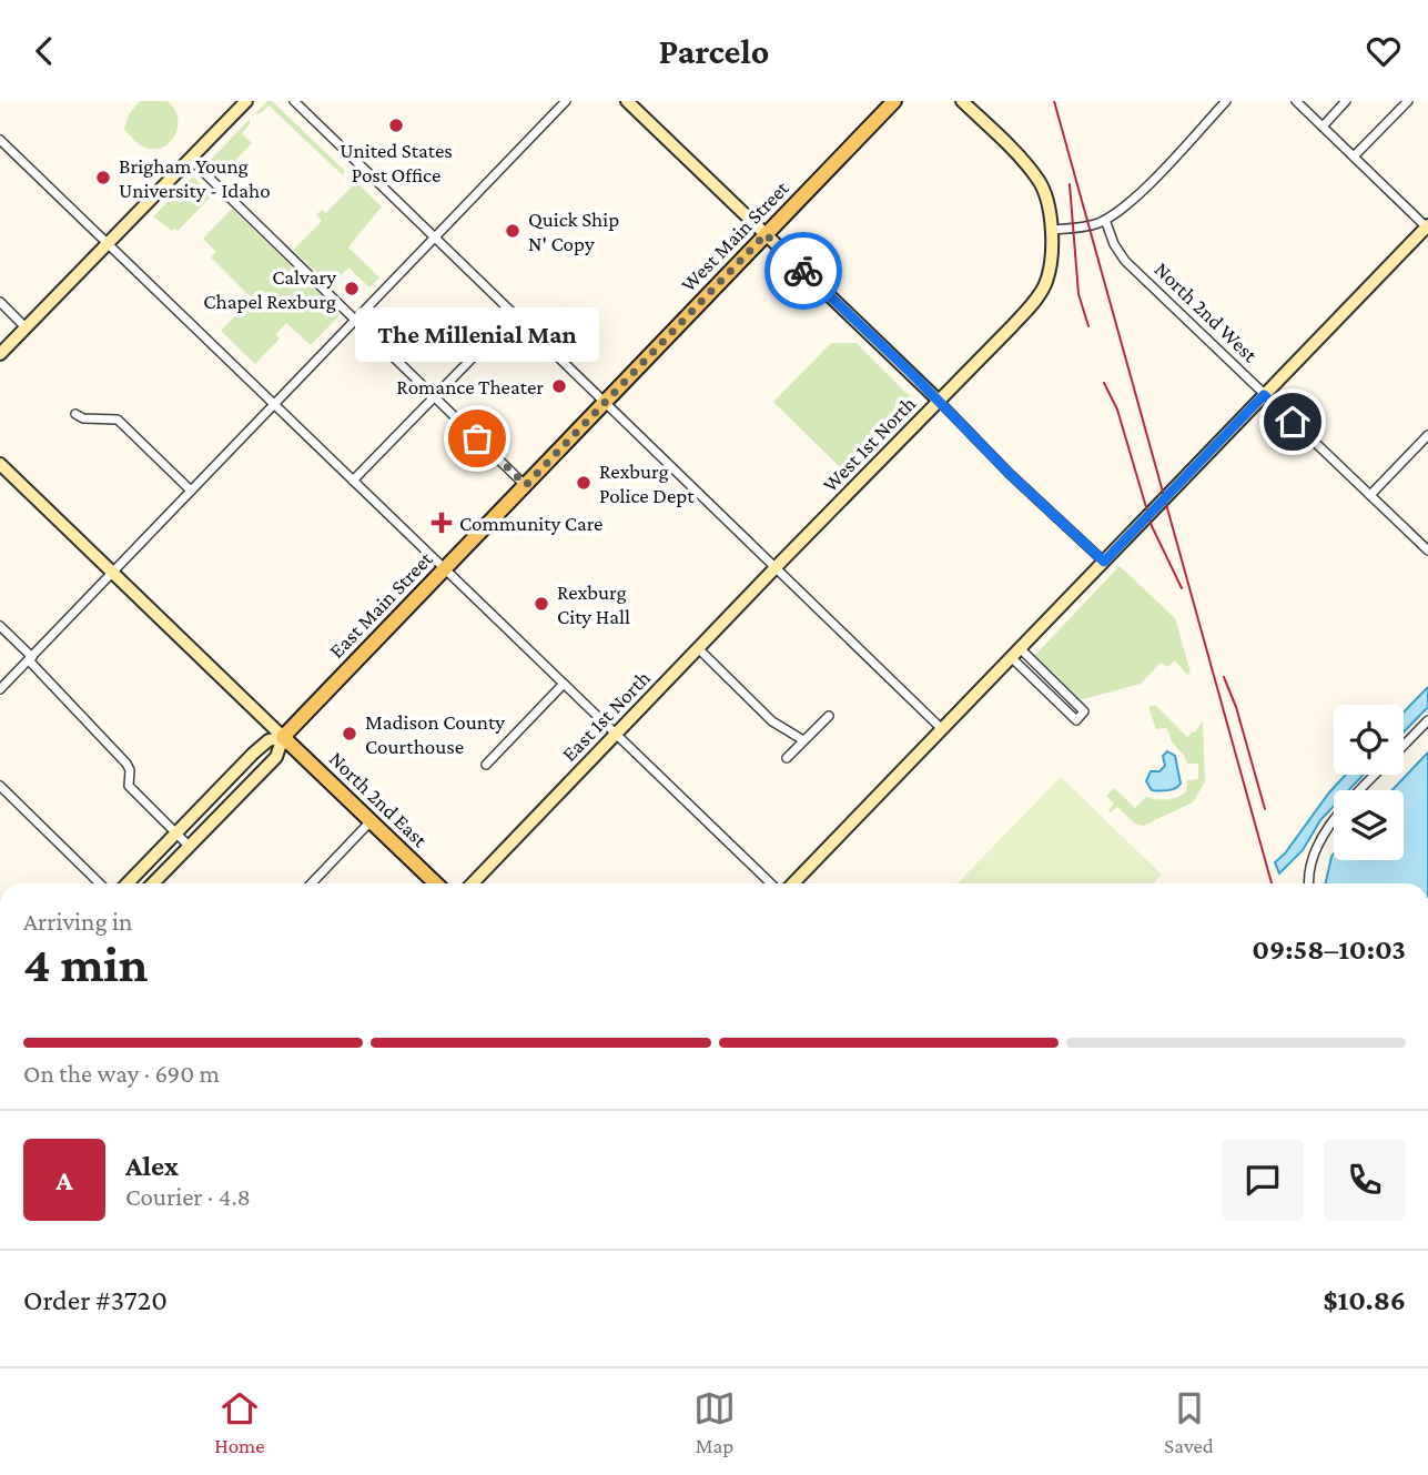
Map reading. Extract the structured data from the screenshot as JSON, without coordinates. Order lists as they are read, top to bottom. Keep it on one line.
{"streets":{"main road":["West Main Street","East Main Street","North 2nd East"],"street":["North 2nd West","West 1st North","East 1st North"]},"crossings":[["West Main Street","East Main Street"],["West 1st North","East 1st North"],["East Main Street","North 2nd East"]],"places":{"other":["United States Post Office","Brigham Young University - Idaho","Quick Ship N' Copy","Calvary Chapel Rexburg","Romance Theater","The Millenial Man","Rexburg Police Dept","Rexburg City Hall","Madison County Courthouse"],"health":["Community Care"]},"page":{"header":"Parcelo","bubble":"The Millenial Man","heading":["4 min","Arriving in","09:58–10:03"],"panel":["Alex","Courier · 4.8","Order #3720","$10.86"],"bar":"On the way · 690 m","round":"A","tabs":["Home","Map","Saved"]}}
